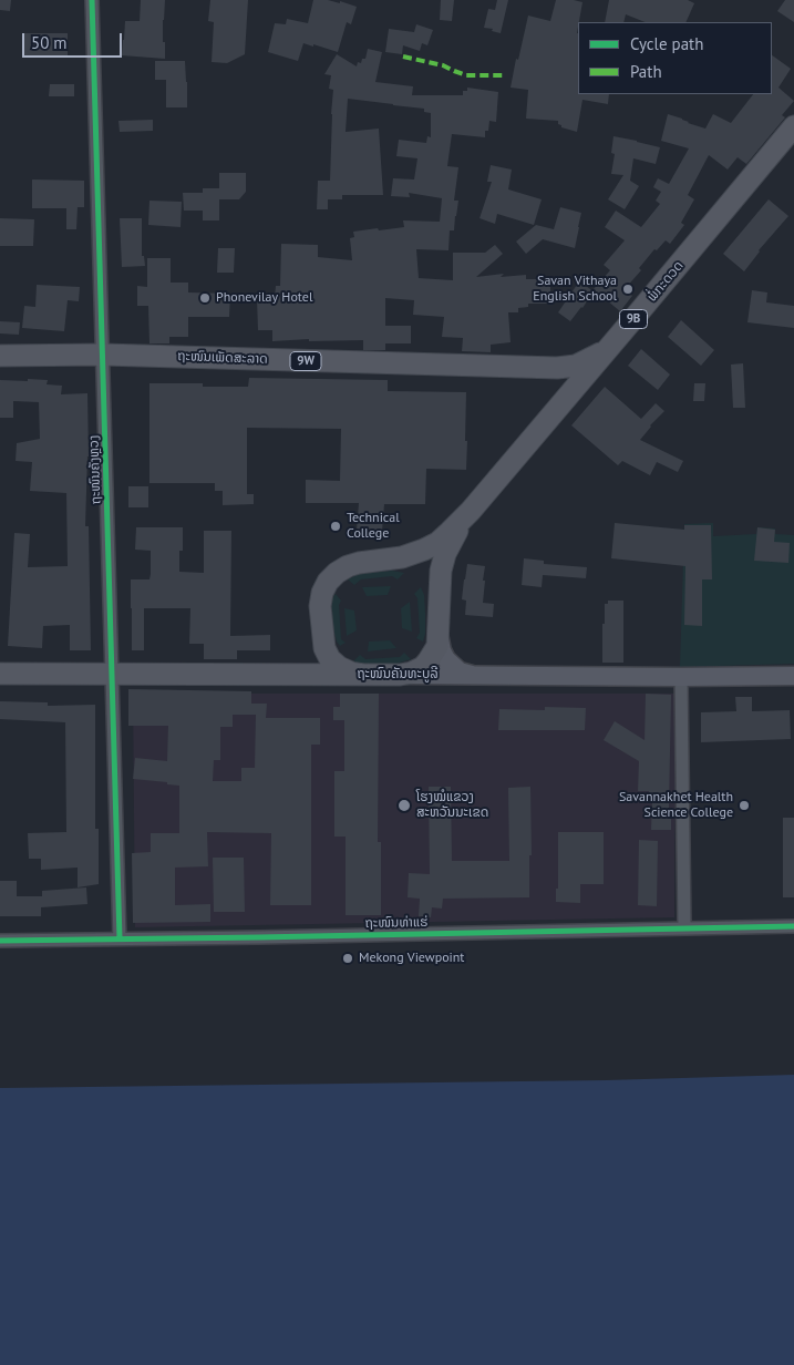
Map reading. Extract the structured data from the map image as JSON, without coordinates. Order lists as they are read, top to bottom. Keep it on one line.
{"streets":{"main road":["ພໍ່ກະດວດ","9B","ຖະໜົນເພັດສະລາດ","9W","ຖະໜົນຄັນທະບູລີ"],"street":["ຖະໜົນຄັງຫຼວງ","ຖະໜົນທ່າແຮ່"]},"crossings":[["ພໍ່ກະດວດ","9B"],["ພໍ່ກະດວດ","ຖະໜົນເພັດສະລາດ"],["9B","ຖະໜົນຄັນທະບູລີ"],["ຖະໜົນເພັດສະລາດ","ຖະໜົນຄັງຫຼວງ"],["ຖະໜົນຄັງຫຼວງ","ຖະໜົນຄັນທະບູລີ"],["ຖະໜົນຄັງຫຼວງ","ຖະໜົນທ່າແຮ່"]],"places":["Savan Vithaya English School","Phonevilay Hotel","Technical College","ໂຮງໝໍແຂວງ ສະຫວັນນະເຂດ","Savannakhet Health Science College","Mekong Viewpoint"],"legend":["Cycle path","Path"],"scale_bar":"50 m"}
